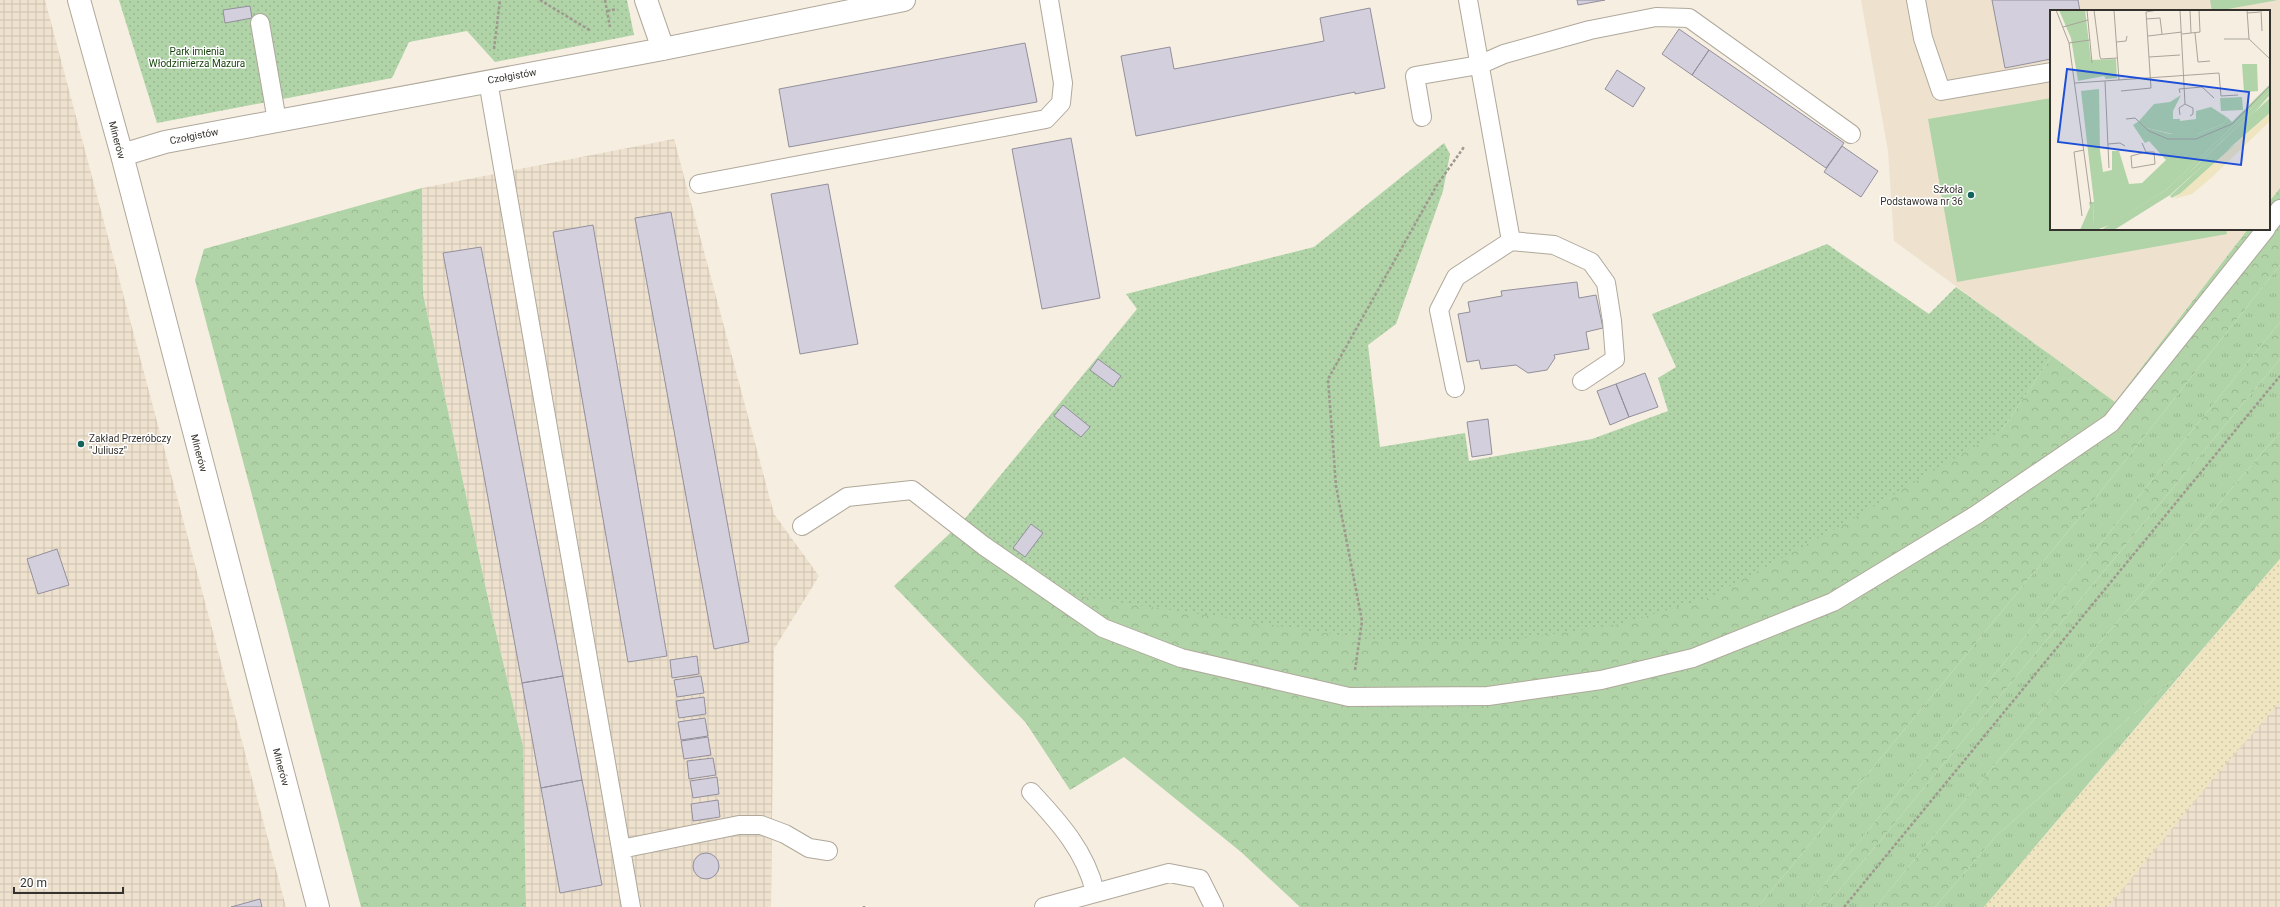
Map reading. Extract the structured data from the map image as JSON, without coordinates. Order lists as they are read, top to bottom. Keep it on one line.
{"streets":{"street":["Czołgistów","Minerów"]},"crossings":[["Czołgistów","Minerów"]],"parks":["Park imienia Włodzimierza Mazura"],"places":["Szkoła Podstawowa nr 36","Zakład Przeróbczy \"Juliusz\""],"scale_bar":"20 m"}
